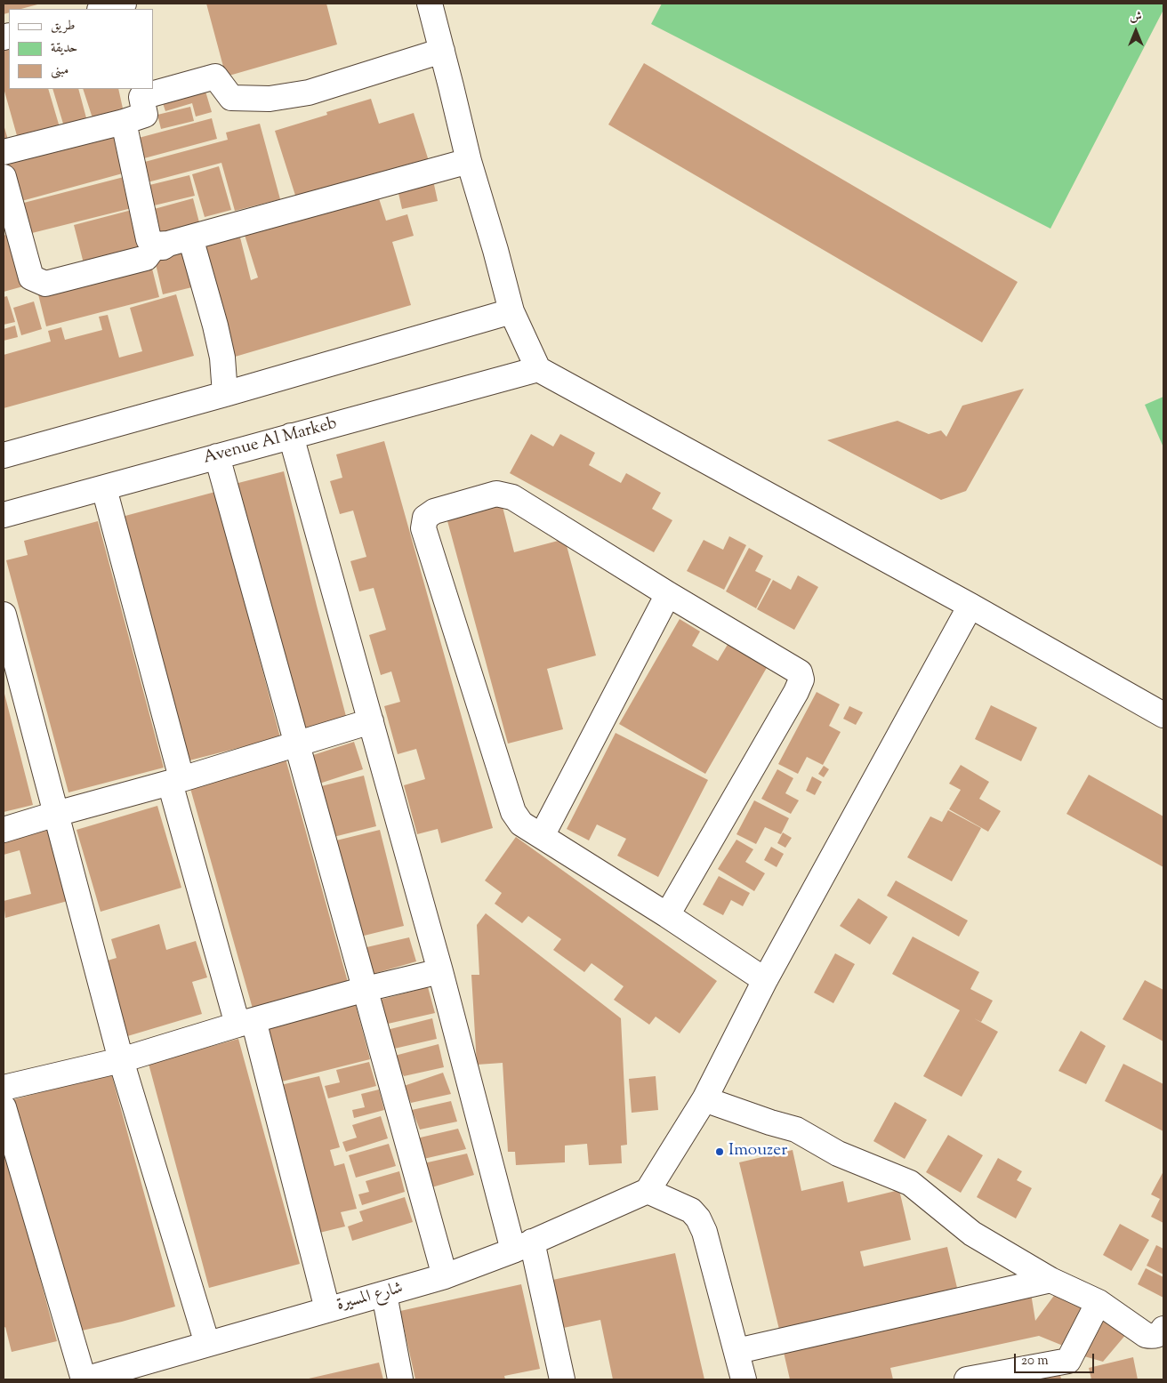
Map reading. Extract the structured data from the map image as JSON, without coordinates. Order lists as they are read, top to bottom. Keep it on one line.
{"streets":{"street":["Avenue Al Markeb","شارع المسيرة"]},"places":["Imouzer"],"legend":["طريق","حديقة","مبنى"],"scale_bar":"20 m","north":"top"}
